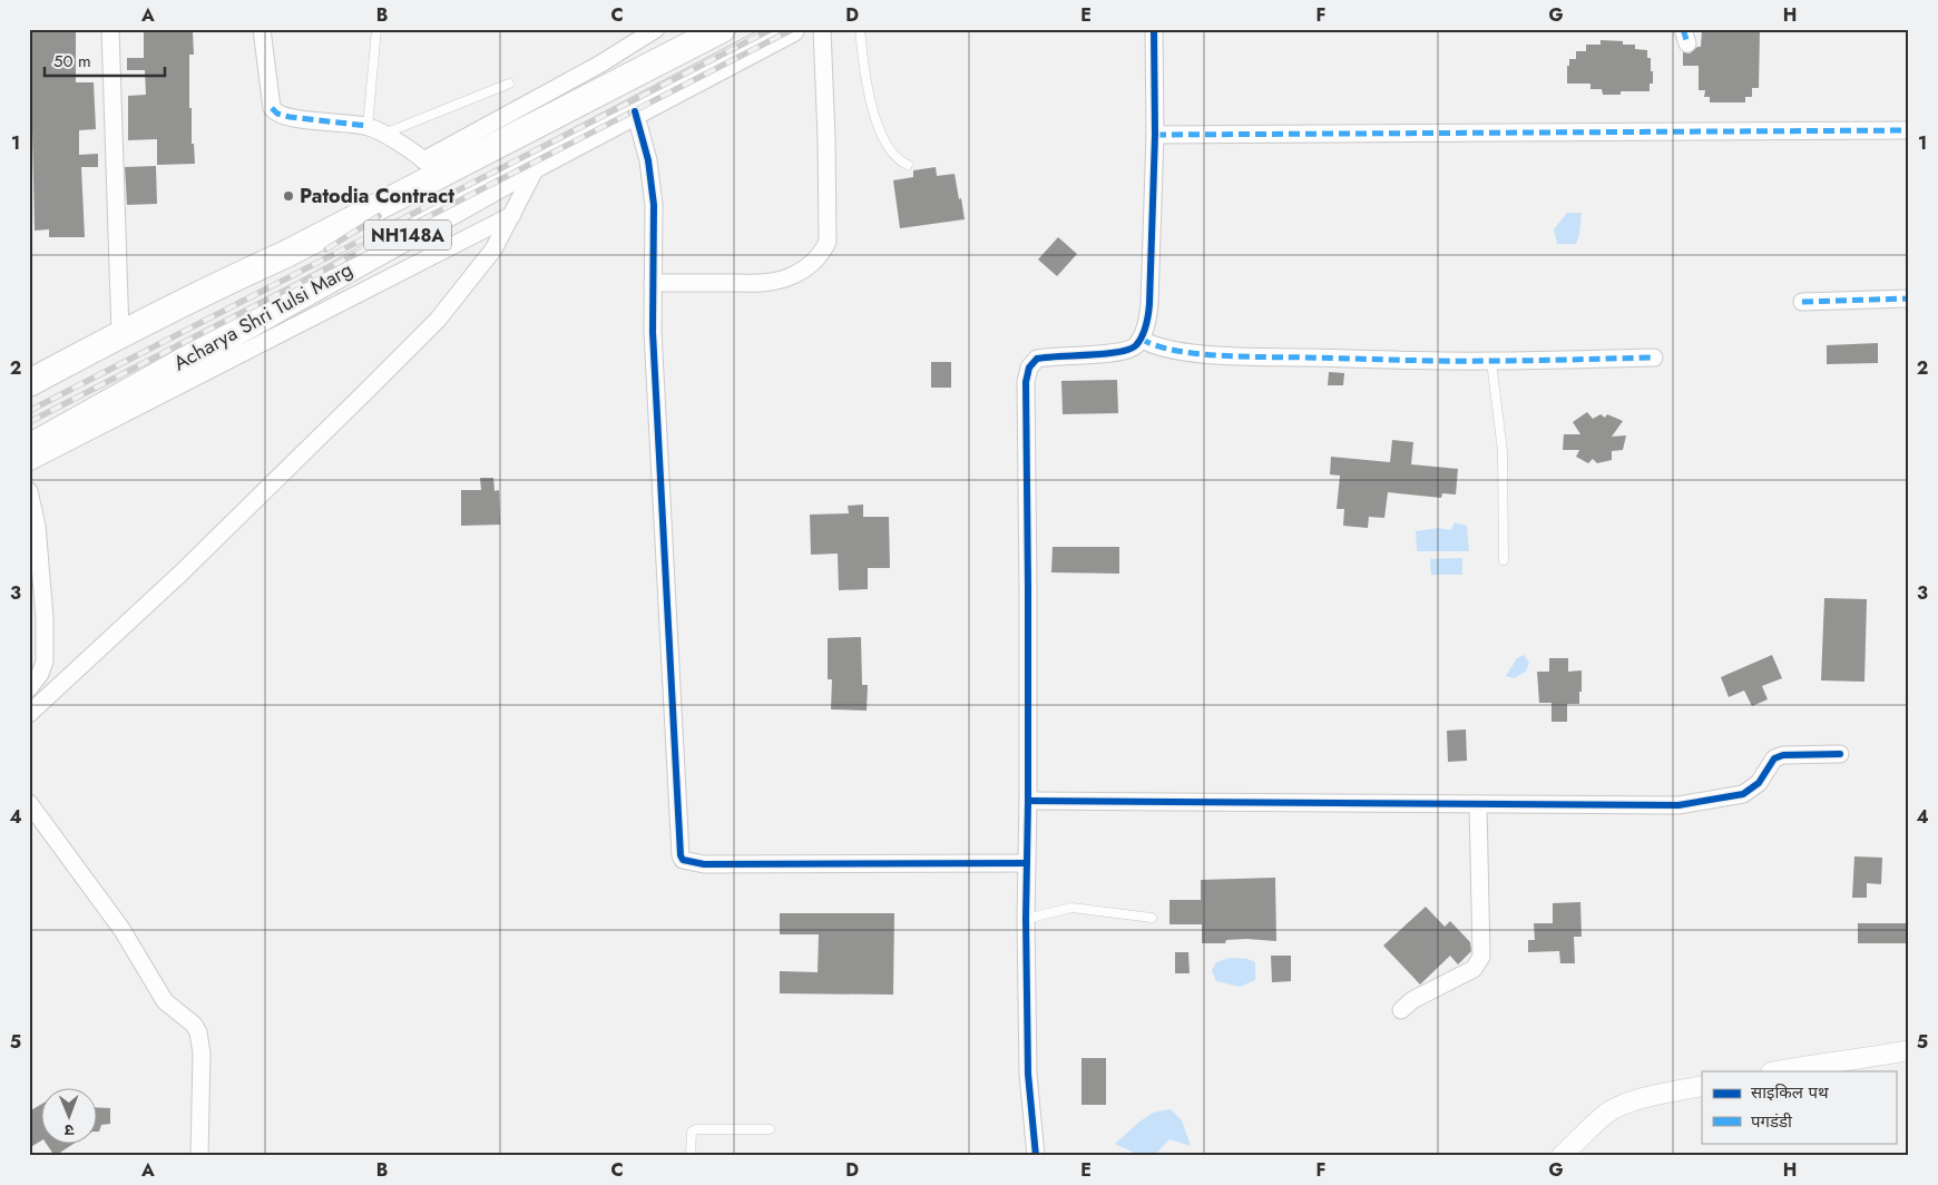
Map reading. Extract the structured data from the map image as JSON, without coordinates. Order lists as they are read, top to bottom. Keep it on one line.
{"streets":{"highway":["NH148A","Acharya Shri Tulsi Marg"]},"places":["Patodia Contract"],"legend":["साइकिल पथ","पगडंडी"],"scale_bar":"50 m","north":"bottom","grid":{"columns":["A","B","C","D","E","F","G","H"],"rows":["1","2","3","4","5"]}}
